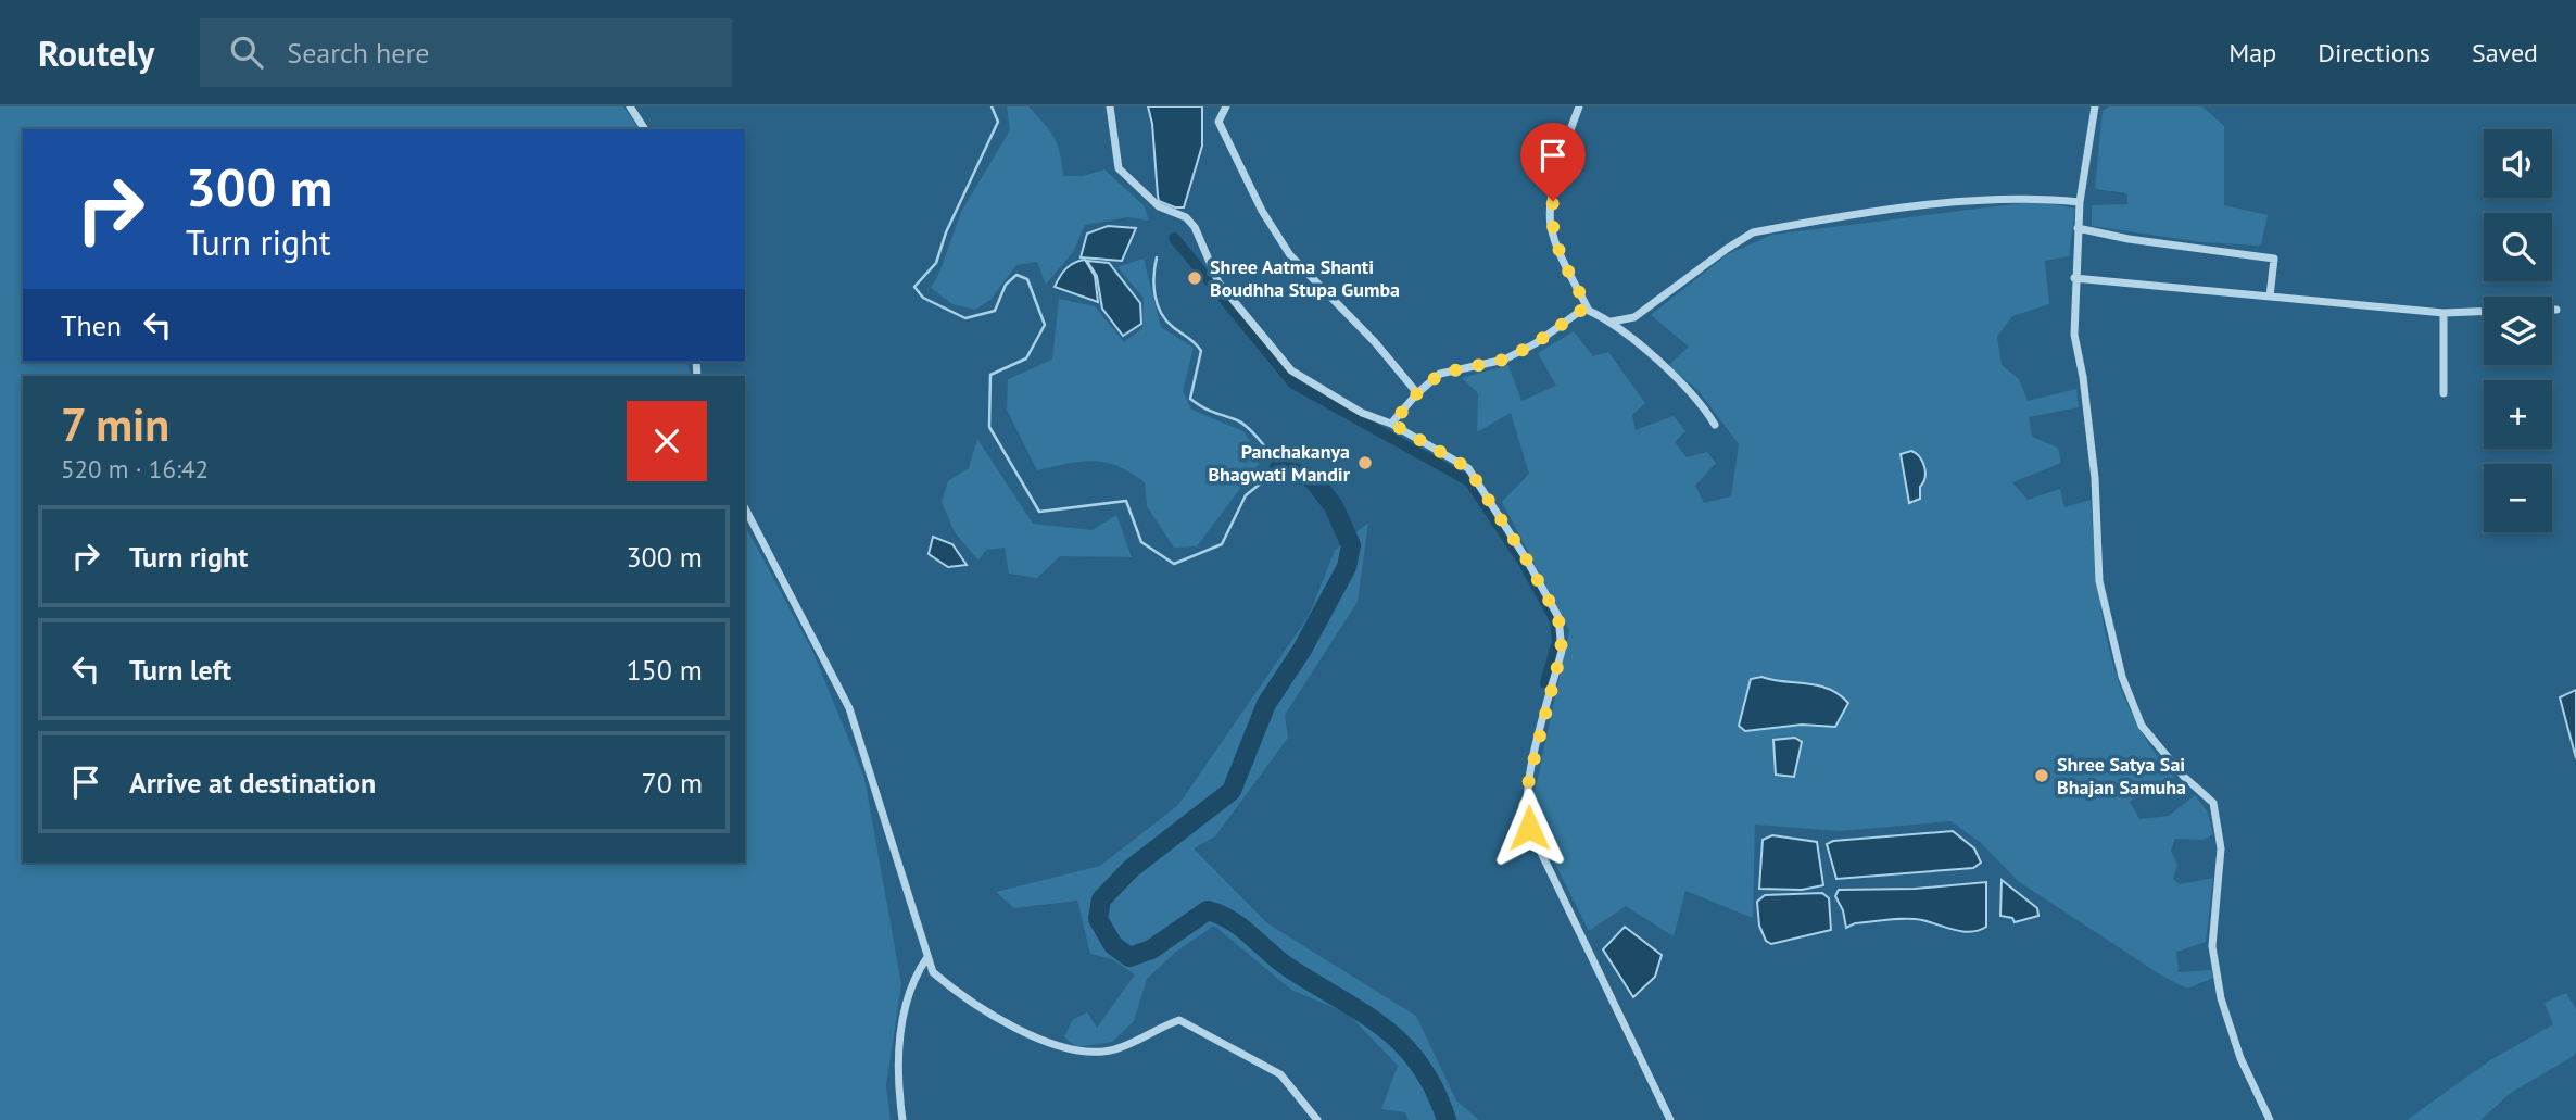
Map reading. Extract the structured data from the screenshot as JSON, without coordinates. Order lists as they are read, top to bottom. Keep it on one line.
{"places":["Shree Aatma Shanti Boudhha Stupa Gumba","Panchakanya Bhagwati Mandir","Shree Satya Sai Bhajan Samuha"],"page":{"header":"Routely","search":"Search here","nav":["Map","Directions","Saved"],"map_buttons":["+","−"],"turn":["300 m","Turn right"],"then":"Then","heading":["7 min","520 m · 16:42"],"list":[{"name":"Turn right","value":"300 m"},{"name":"Turn left","value":"150 m"},{"name":"Arrive at destination","value":"70 m"}]}}
